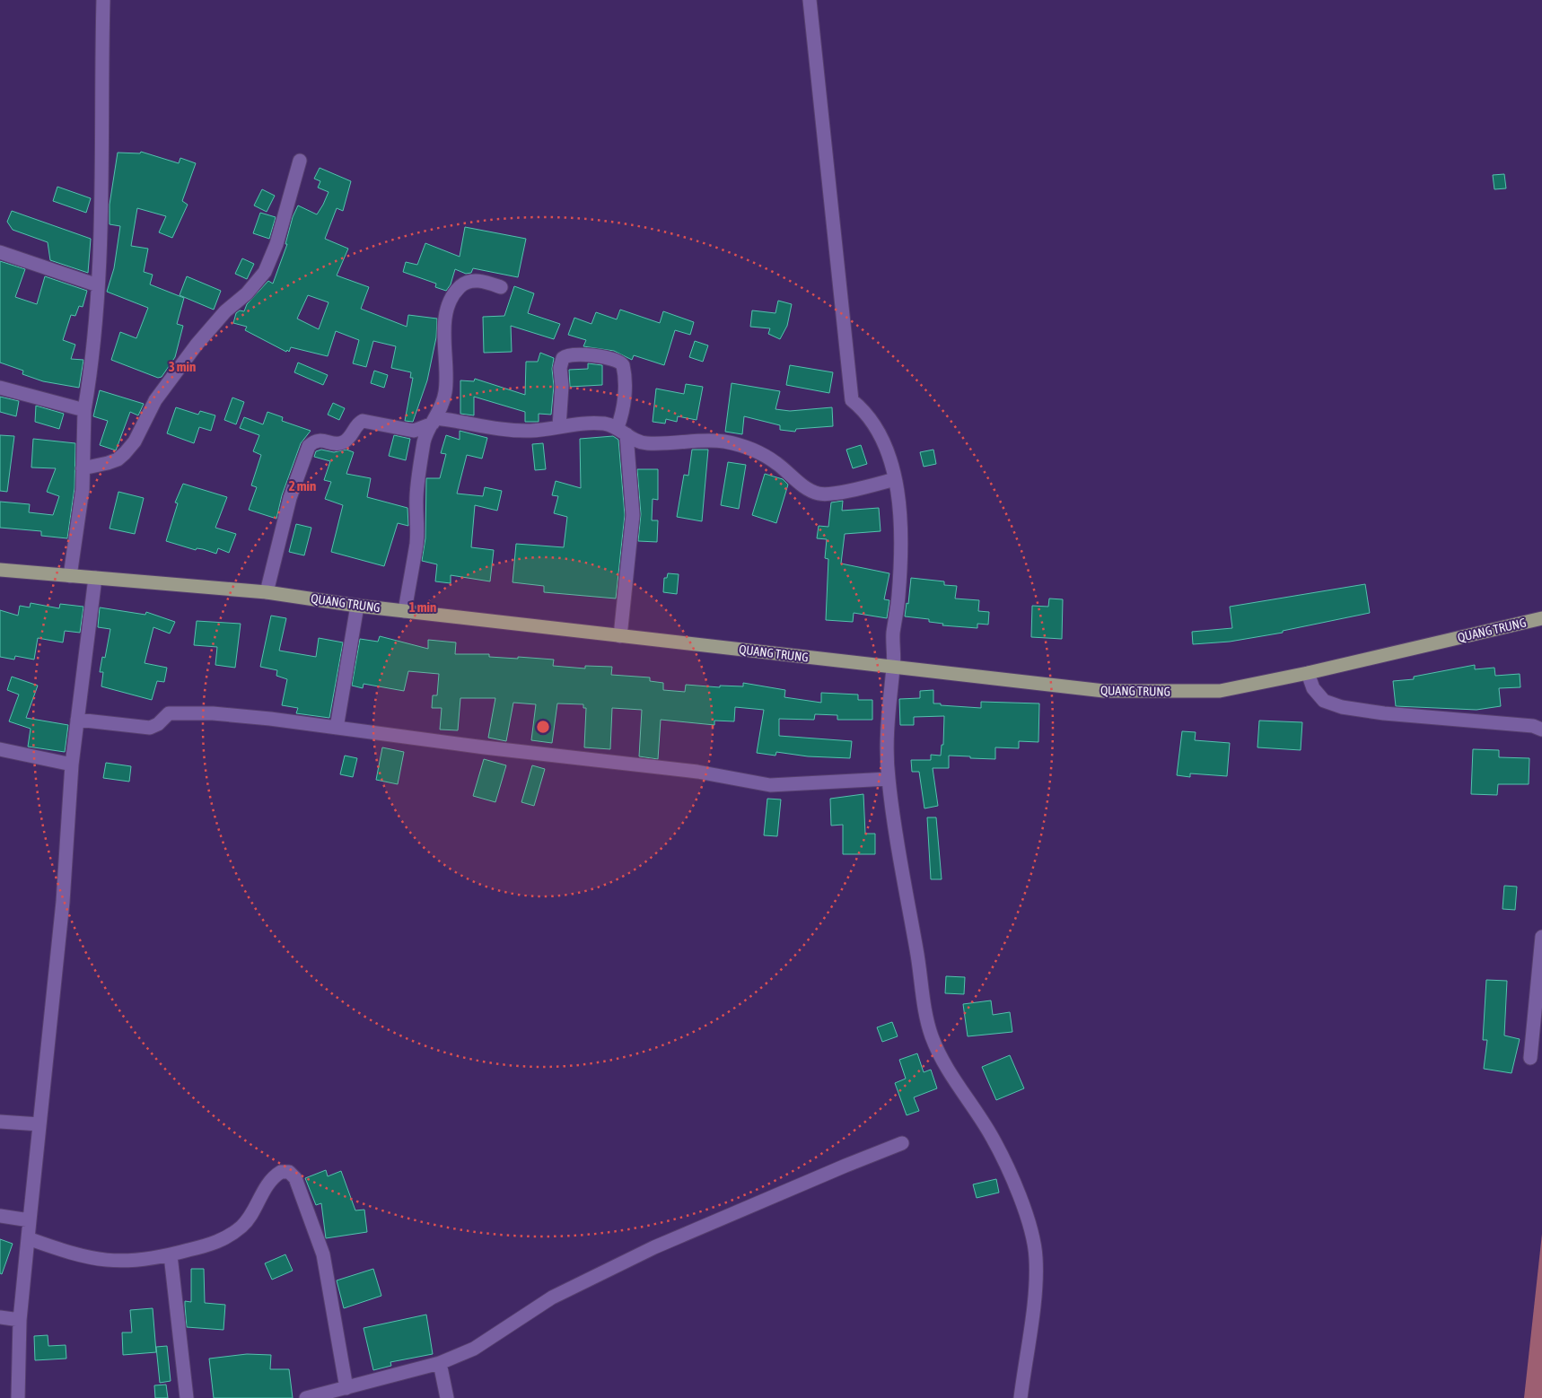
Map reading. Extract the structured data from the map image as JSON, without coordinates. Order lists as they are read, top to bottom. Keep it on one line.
{"streets":{"main road":["QUANG TRUNG"]},"rings":["3 min","2 min","1 min"]}
